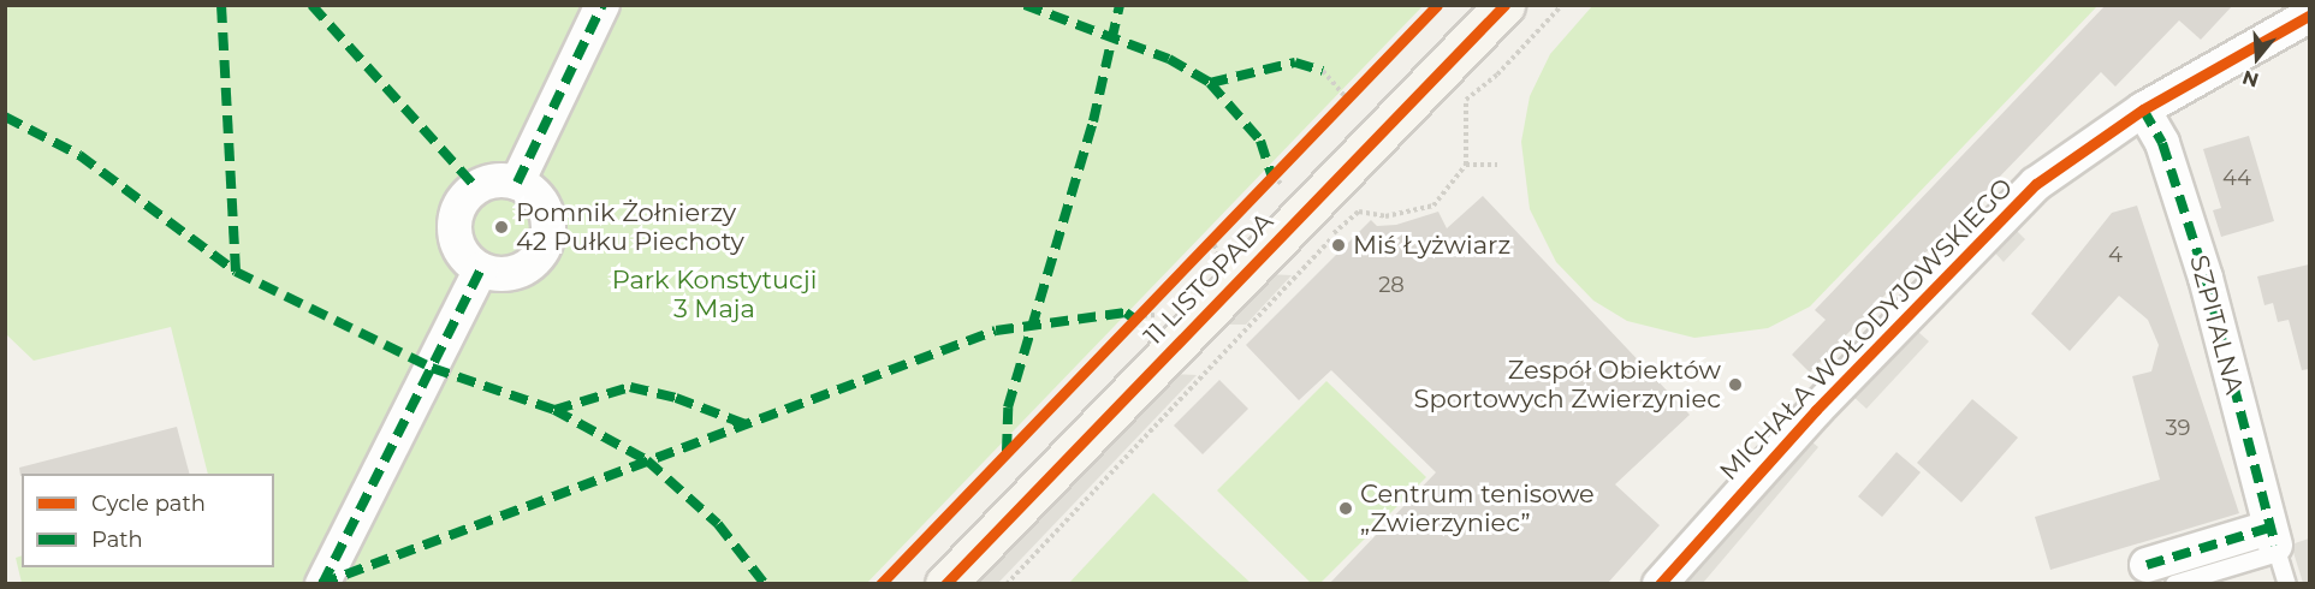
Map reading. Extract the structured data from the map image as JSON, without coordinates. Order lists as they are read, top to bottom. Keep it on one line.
{"streets":{"street":["11 LISTOPADA","SZPITALNA","MICHAŁA WOŁODYJOWSKIEGO"]},"crossings":[["SZPITALNA","MICHAŁA WOŁODYJOWSKIEGO"]],"parks":["Park Konstytucji 3 Maja"],"places":["Pomnik Żołnierzy 42 Pułku Piechoty","Miś Łyżwiarz","Zespół Obiektów Sportowych Zwierzyniec","Centrum tenisowe „Zwierzyniec”"],"house_numbers":["44","4","28","39"],"legend":["Cycle path","Path"],"north":"bottom"}
